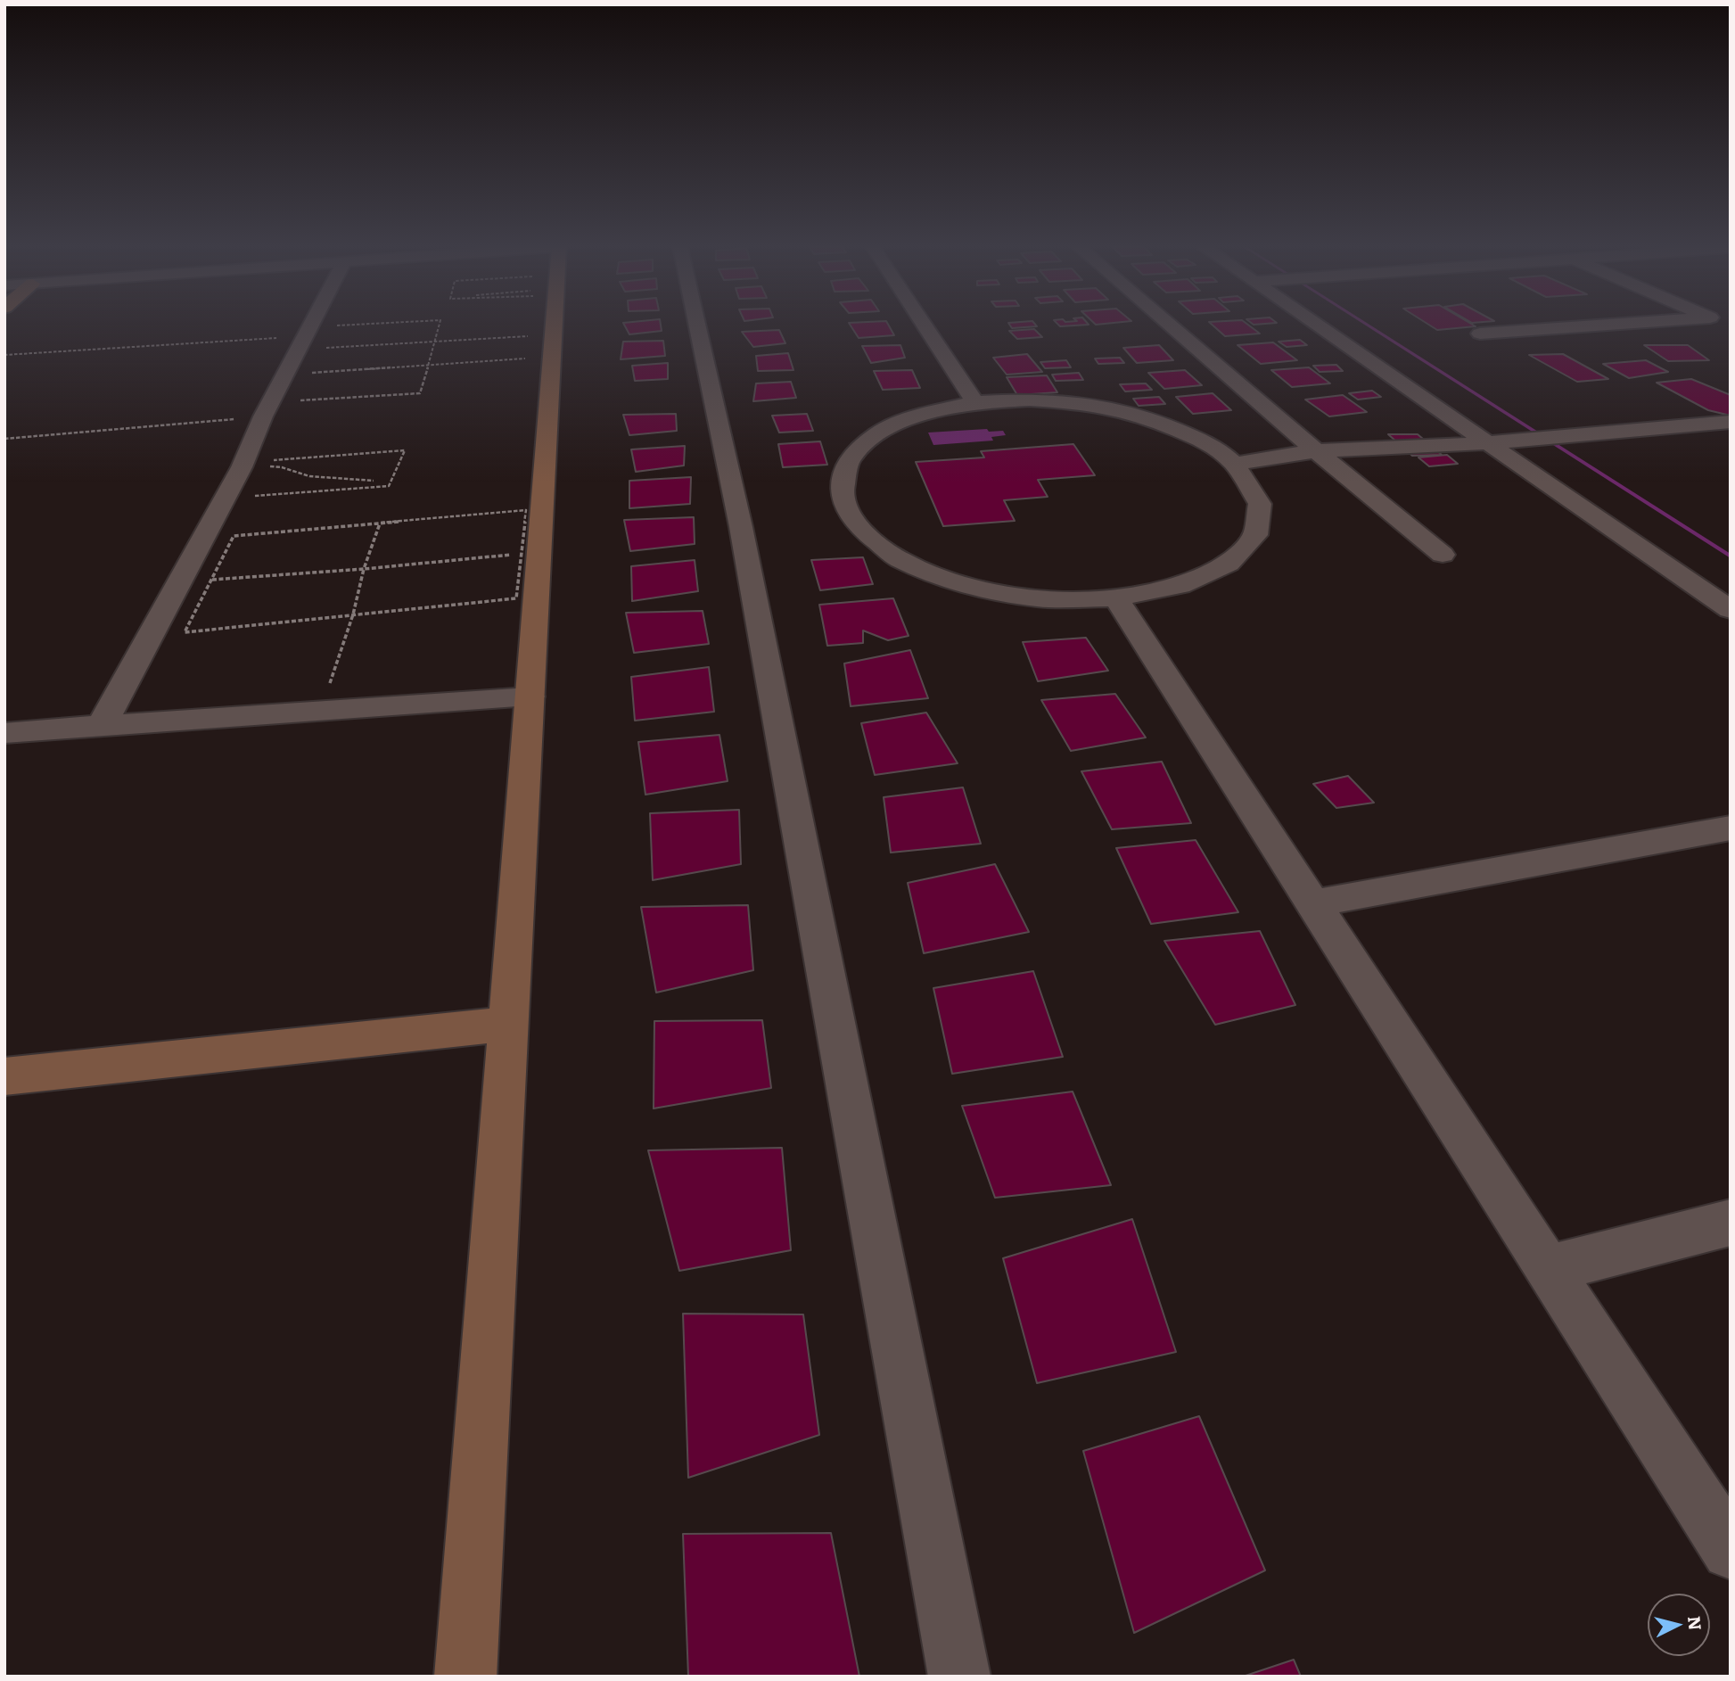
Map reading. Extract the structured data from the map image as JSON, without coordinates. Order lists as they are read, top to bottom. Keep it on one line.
{"north":"right"}
